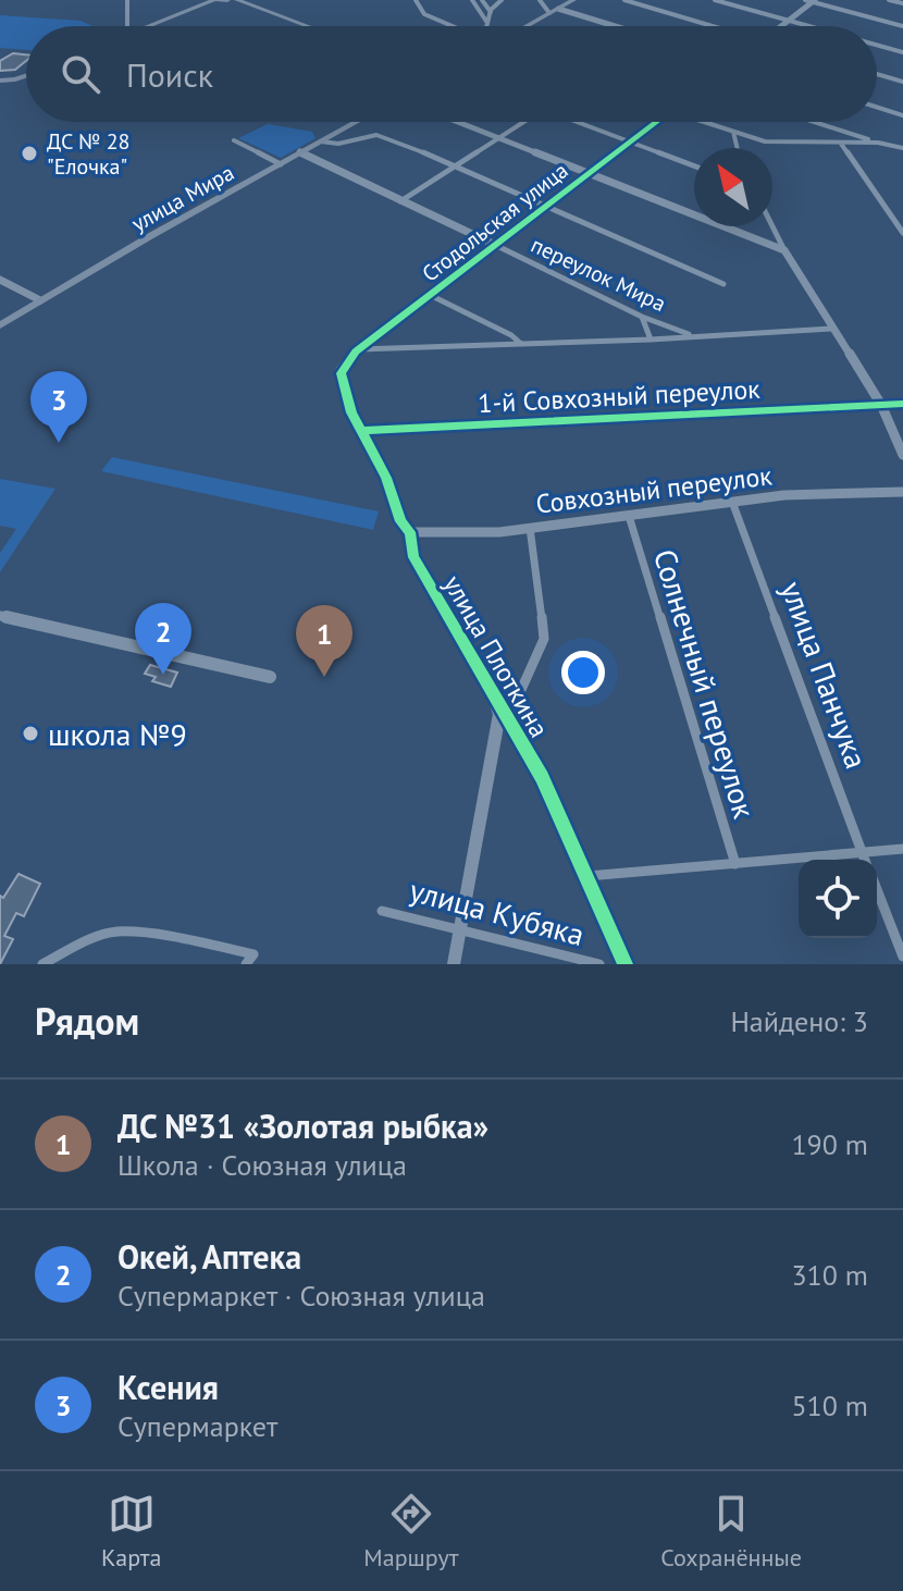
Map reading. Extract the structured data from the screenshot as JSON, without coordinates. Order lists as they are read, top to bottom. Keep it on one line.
{"streets":{"main road":["улица Мира"],"street":["Стодольская улица","переулок Мира","1-й Совхозный переулок","Совхозный переулок","улица Плоткина","улица Панчука","Солнечный переулок","улица Кубяка"]},"crossings":[["улица Мира","переулок Мира"],["Стодольская улица","переулок Мира"],["Стодольская улица","улица Плоткина"],["1-й Совхозный переулок","улица Плоткина"],["Совхозный переулок","улица Плоткина"],["Совхозный переулок","улица Панчука"],["Совхозный переулок","Солнечный переулок"]],"places":["ДС № 28 \"Елочка\"","школа №9"],"north":"top left","page":{"search":"Поиск","pins":["3","2","1"],"heading":["Рядом","Найдено: 3"],"list":[{"mark":"1","name":"ДС №31 «Золотая рыбка»","note":"Школа · Союзная улица","value":"190 m"},{"mark":"2","name":"Окей, Аптека","note":"Супермаркет · Союзная улица","value":"310 m"},{"mark":"3","name":"Ксения","note":"Супермаркет","value":"510 m"}],"nav":["Карта","Маршрут","Сохранённые"]}}
